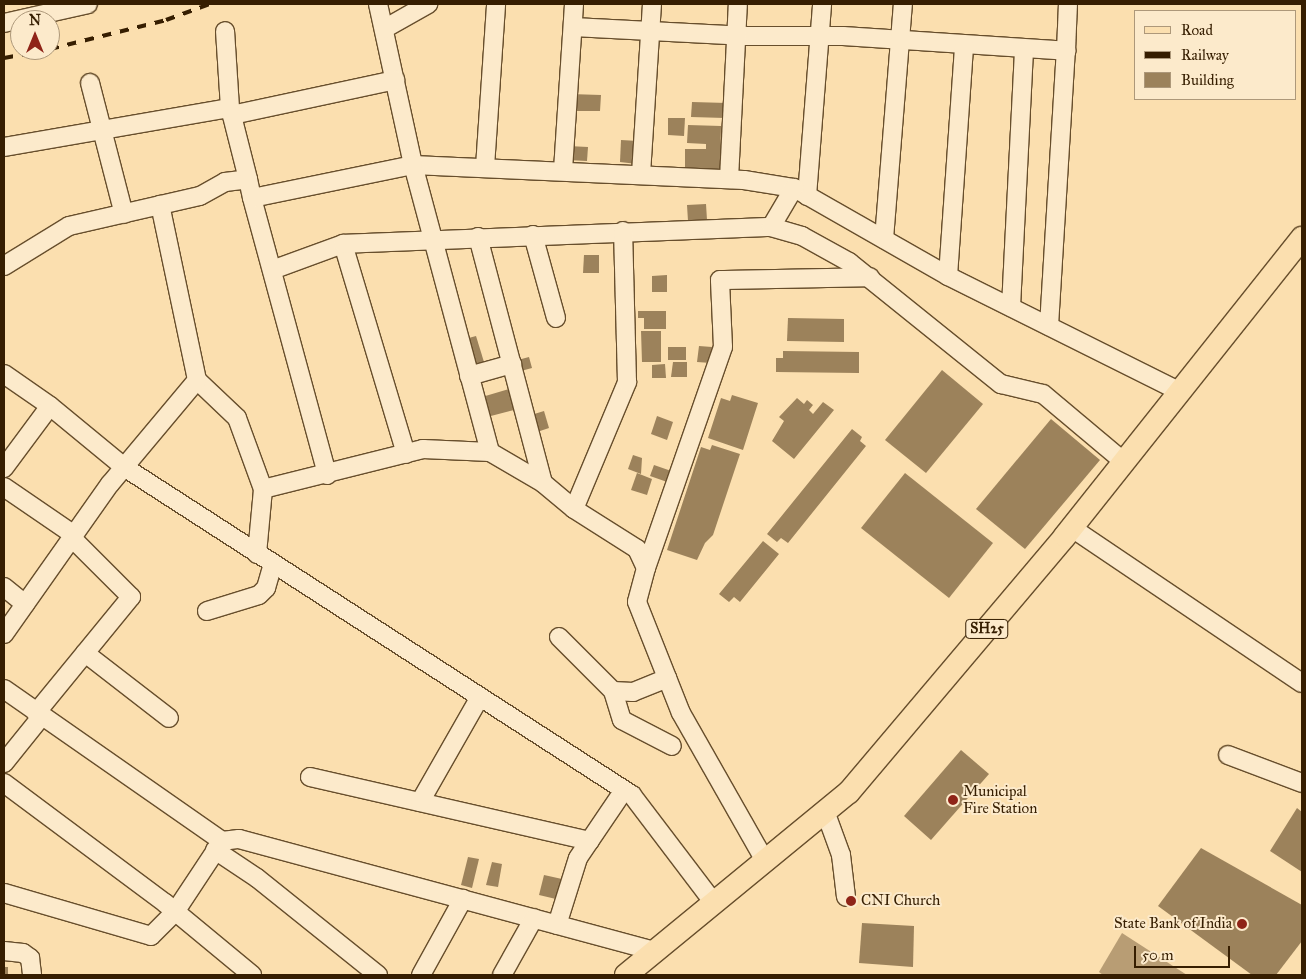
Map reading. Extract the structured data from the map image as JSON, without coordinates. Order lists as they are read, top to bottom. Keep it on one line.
{"streets":{"main road":["SH25"]},"places":["Municipal Fire Station","CNI Church","State Bank of India"],"legend":["Road","Railway","Building"],"scale_bar":"50 m","north":"top"}
